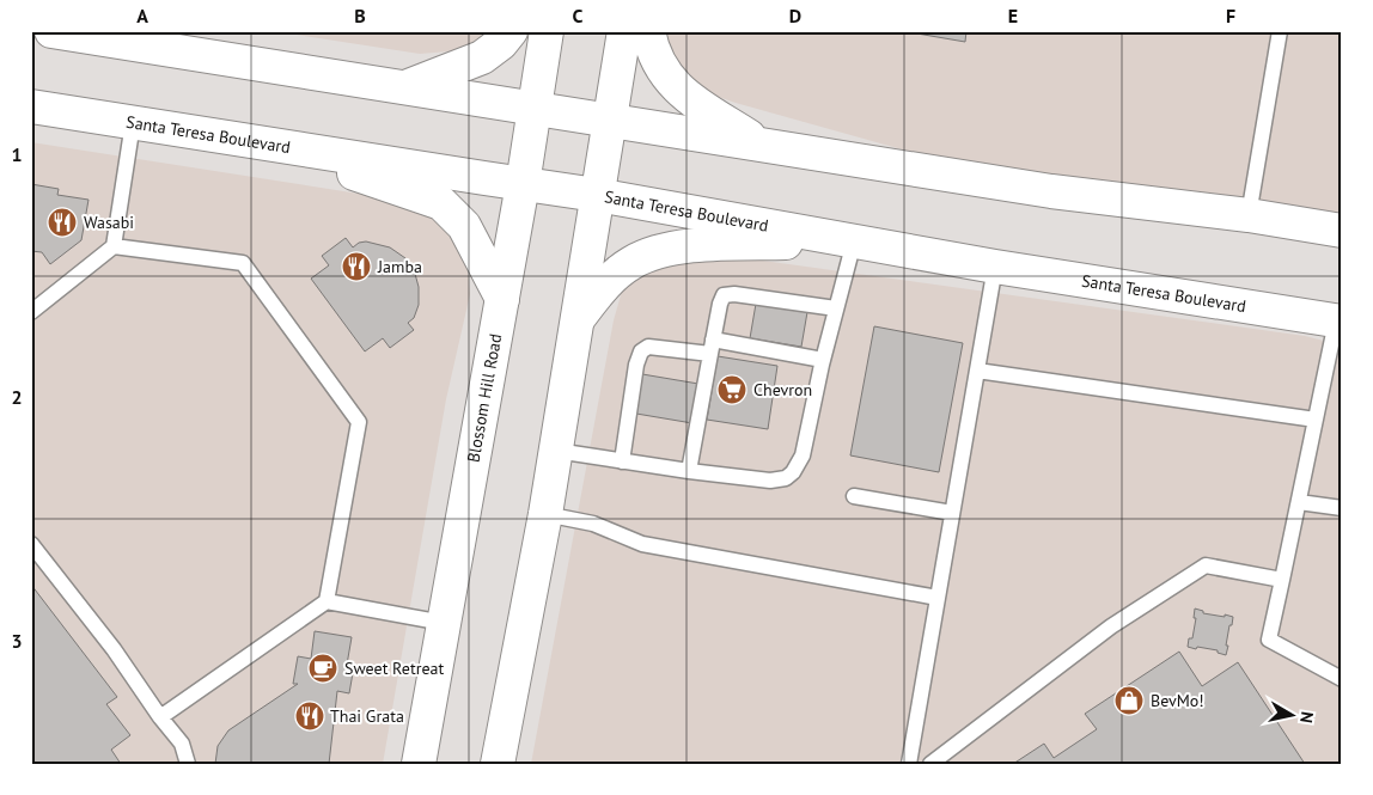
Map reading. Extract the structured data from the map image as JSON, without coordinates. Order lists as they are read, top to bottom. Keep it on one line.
{"streets":{"main road":["Santa Teresa Boulevard","Blossom Hill Road"]},"crossings":[["Santa Teresa Boulevard","Blossom Hill Road"]],"places":{"restaurant":["Wasabi","Jamba","Thai Grata"],"supermarket":["Chevron"],"cafe":["Sweet Retreat"],"shop":["BevMo!"]},"north":"right","grid":{"columns":["A","B","C","D","E","F"],"rows":["1","2","3"]}}
